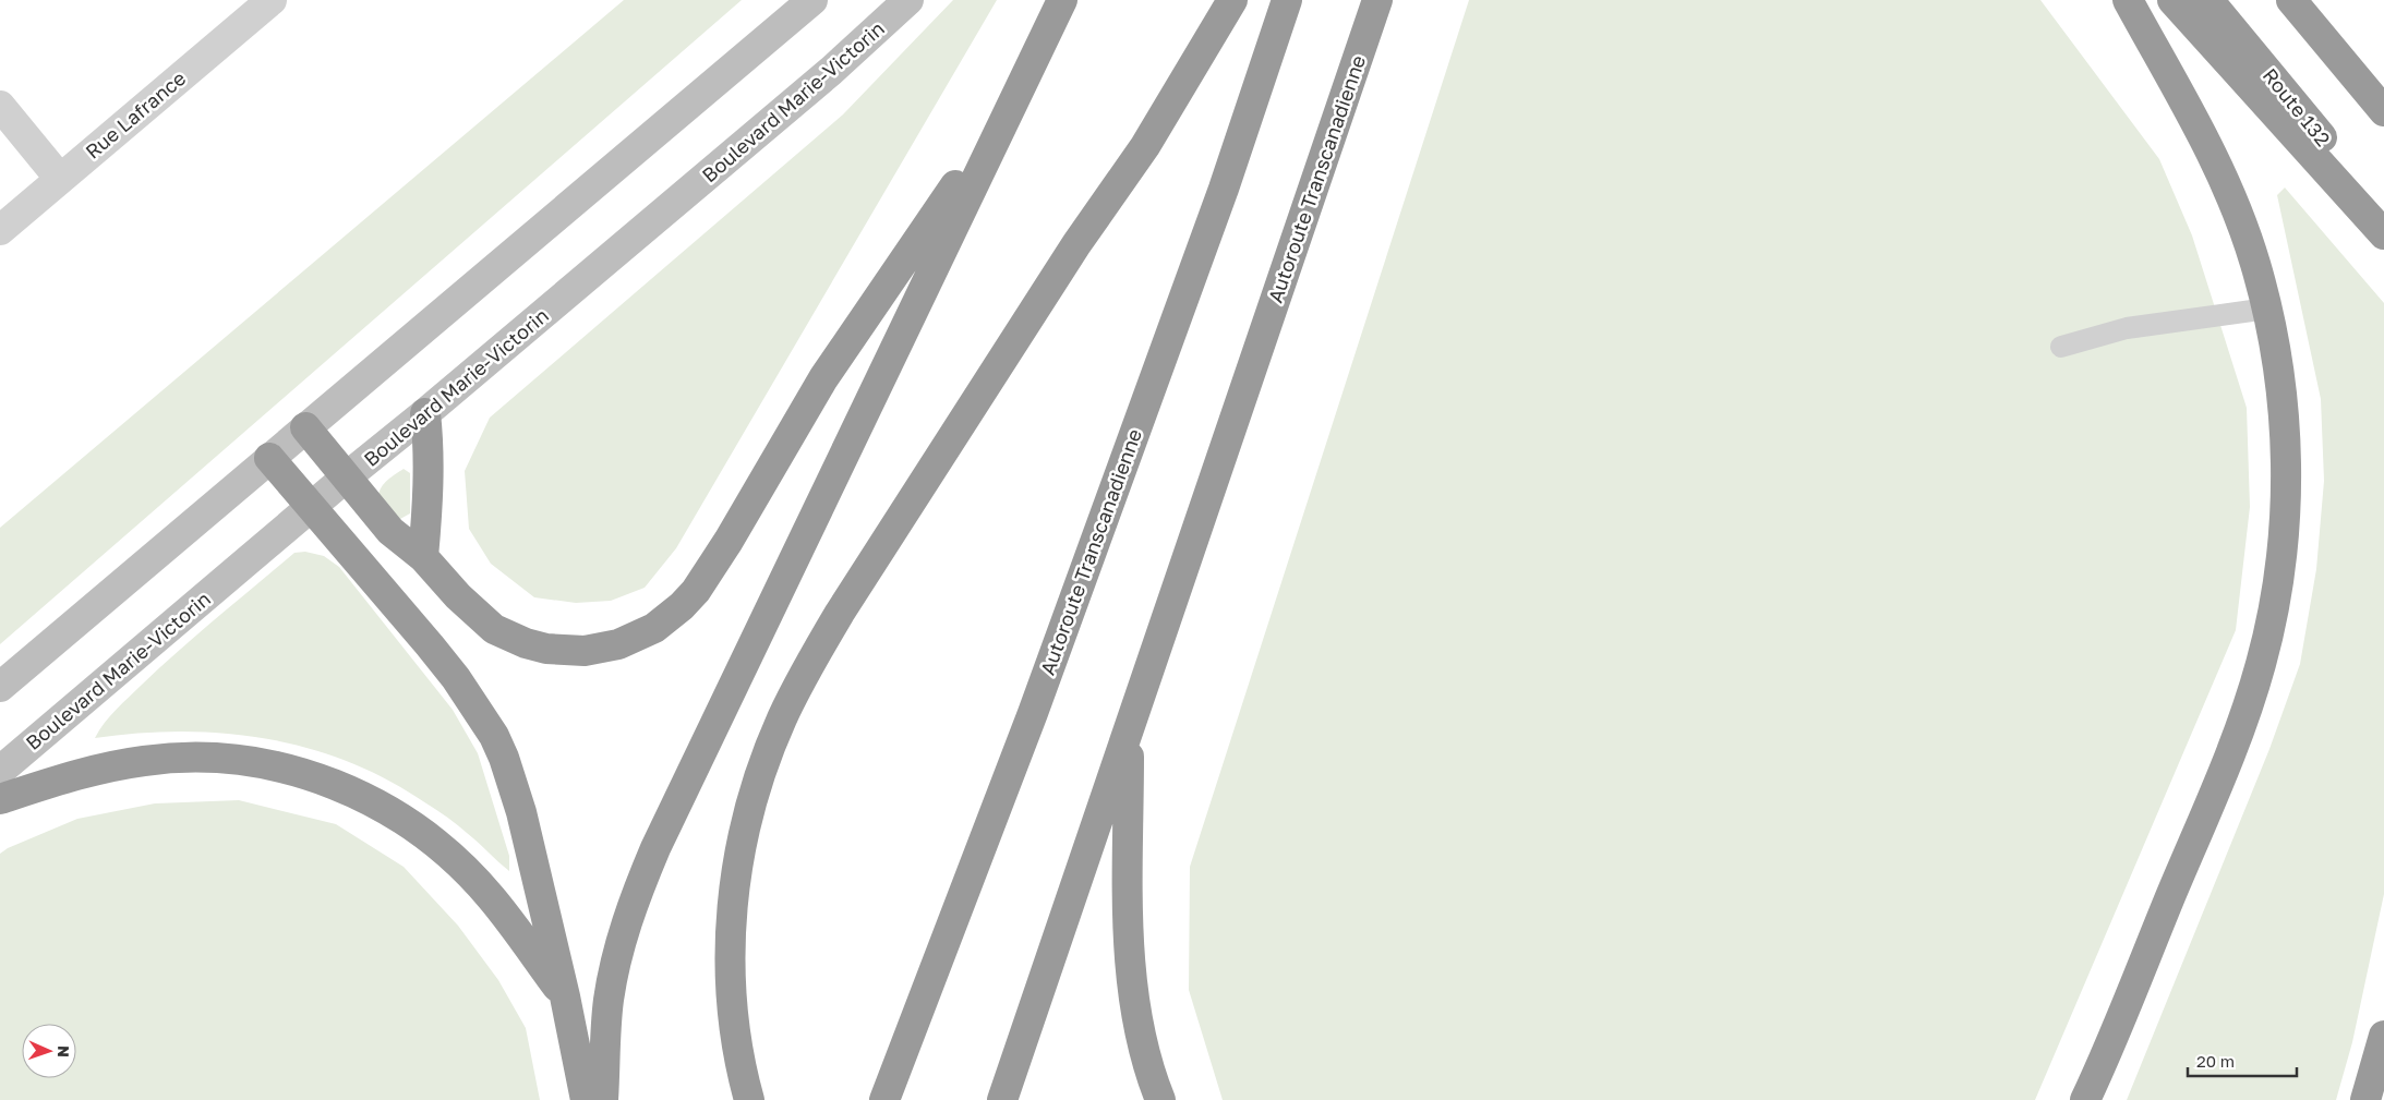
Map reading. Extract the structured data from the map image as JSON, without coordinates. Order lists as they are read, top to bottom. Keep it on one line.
{"streets":{"highway":["Route 132","Autoroute Transcanadienne"],"street":["Boulevard Marie-Victorin","Rue Lafrance"]},"scale_bar":"20 m","north":"right"}
